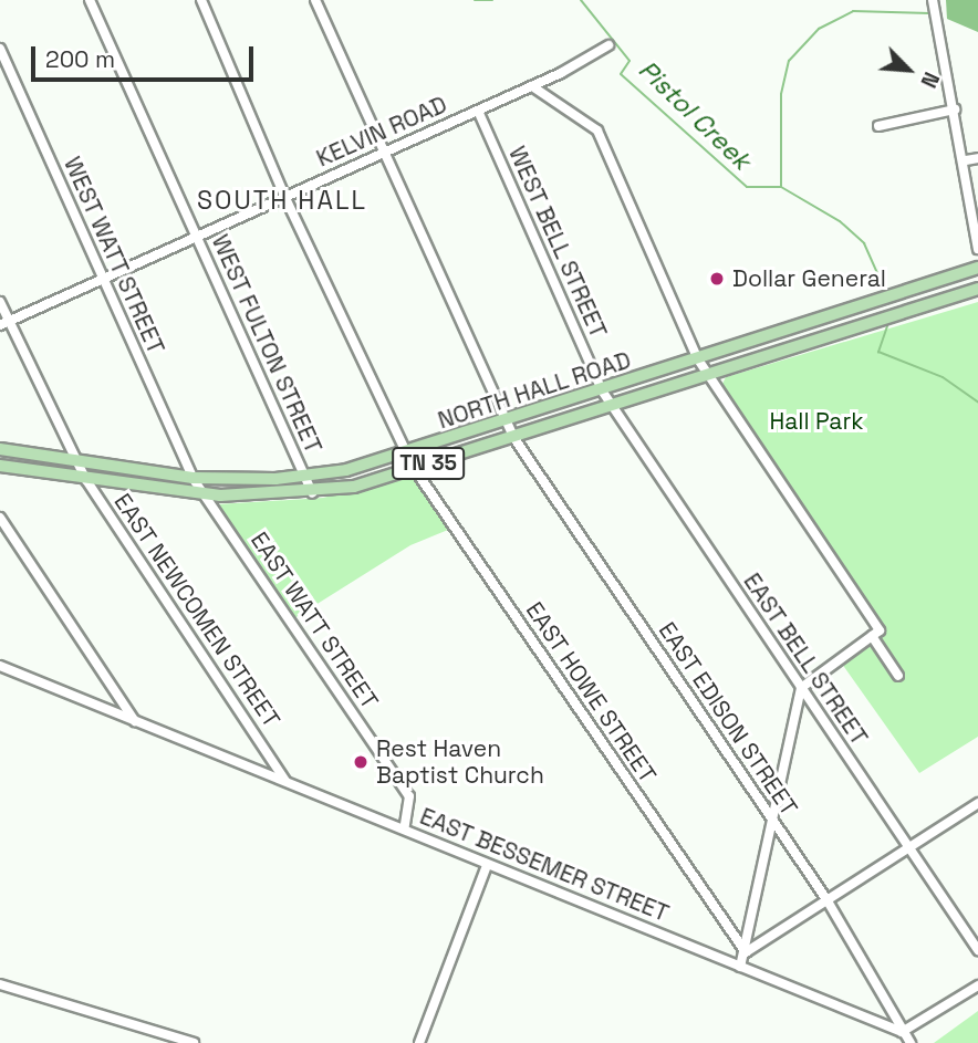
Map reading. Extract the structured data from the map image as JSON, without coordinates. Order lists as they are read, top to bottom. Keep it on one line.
{"streets":{"main road":["NORTH HALL ROAD","TN 35"],"street":["KELVIN ROAD","WEST BELL STREET","WEST WATT STREET","WEST FULTON STREET","EAST NEWCOMEN STREET","EAST WATT STREET","EAST BELL STREET","EAST HOWE STREET","EAST EDISON STREET","EAST BESSEMER STREET"]},"crossings":[["KELVIN ROAD","WEST BELL STREET"],["KELVIN ROAD","WEST WATT STREET"],["KELVIN ROAD","WEST FULTON STREET"],["KELVIN ROAD","EAST NEWCOMEN STREET"],["KELVIN ROAD","EAST HOWE STREET"],["KELVIN ROAD","EAST EDISON STREET"],["WEST BELL STREET","NORTH HALL ROAD"],["WEST BELL STREET","EAST BELL STREET"],["WEST WATT STREET","NORTH HALL ROAD"],["WEST WATT STREET","EAST WATT STREET"],["WEST FULTON STREET","NORTH HALL ROAD"],["NORTH HALL ROAD","EAST NEWCOMEN STREET"],["NORTH HALL ROAD","EAST WATT STREET"],["NORTH HALL ROAD","EAST BELL STREET"],["NORTH HALL ROAD","EAST HOWE STREET"],["NORTH HALL ROAD","EAST EDISON STREET"],["EAST NEWCOMEN STREET","EAST BESSEMER STREET"],["EAST WATT STREET","EAST BESSEMER STREET"],["EAST EDISON STREET","EAST BESSEMER STREET"]],"districts":["SOUTH HALL"],"water":["Pistol Creek"],"parks":["Hall Park"],"places":["Dollar General","Rest Haven Baptist Church"],"scale_bar":"200 m","north":"bottom right"}
